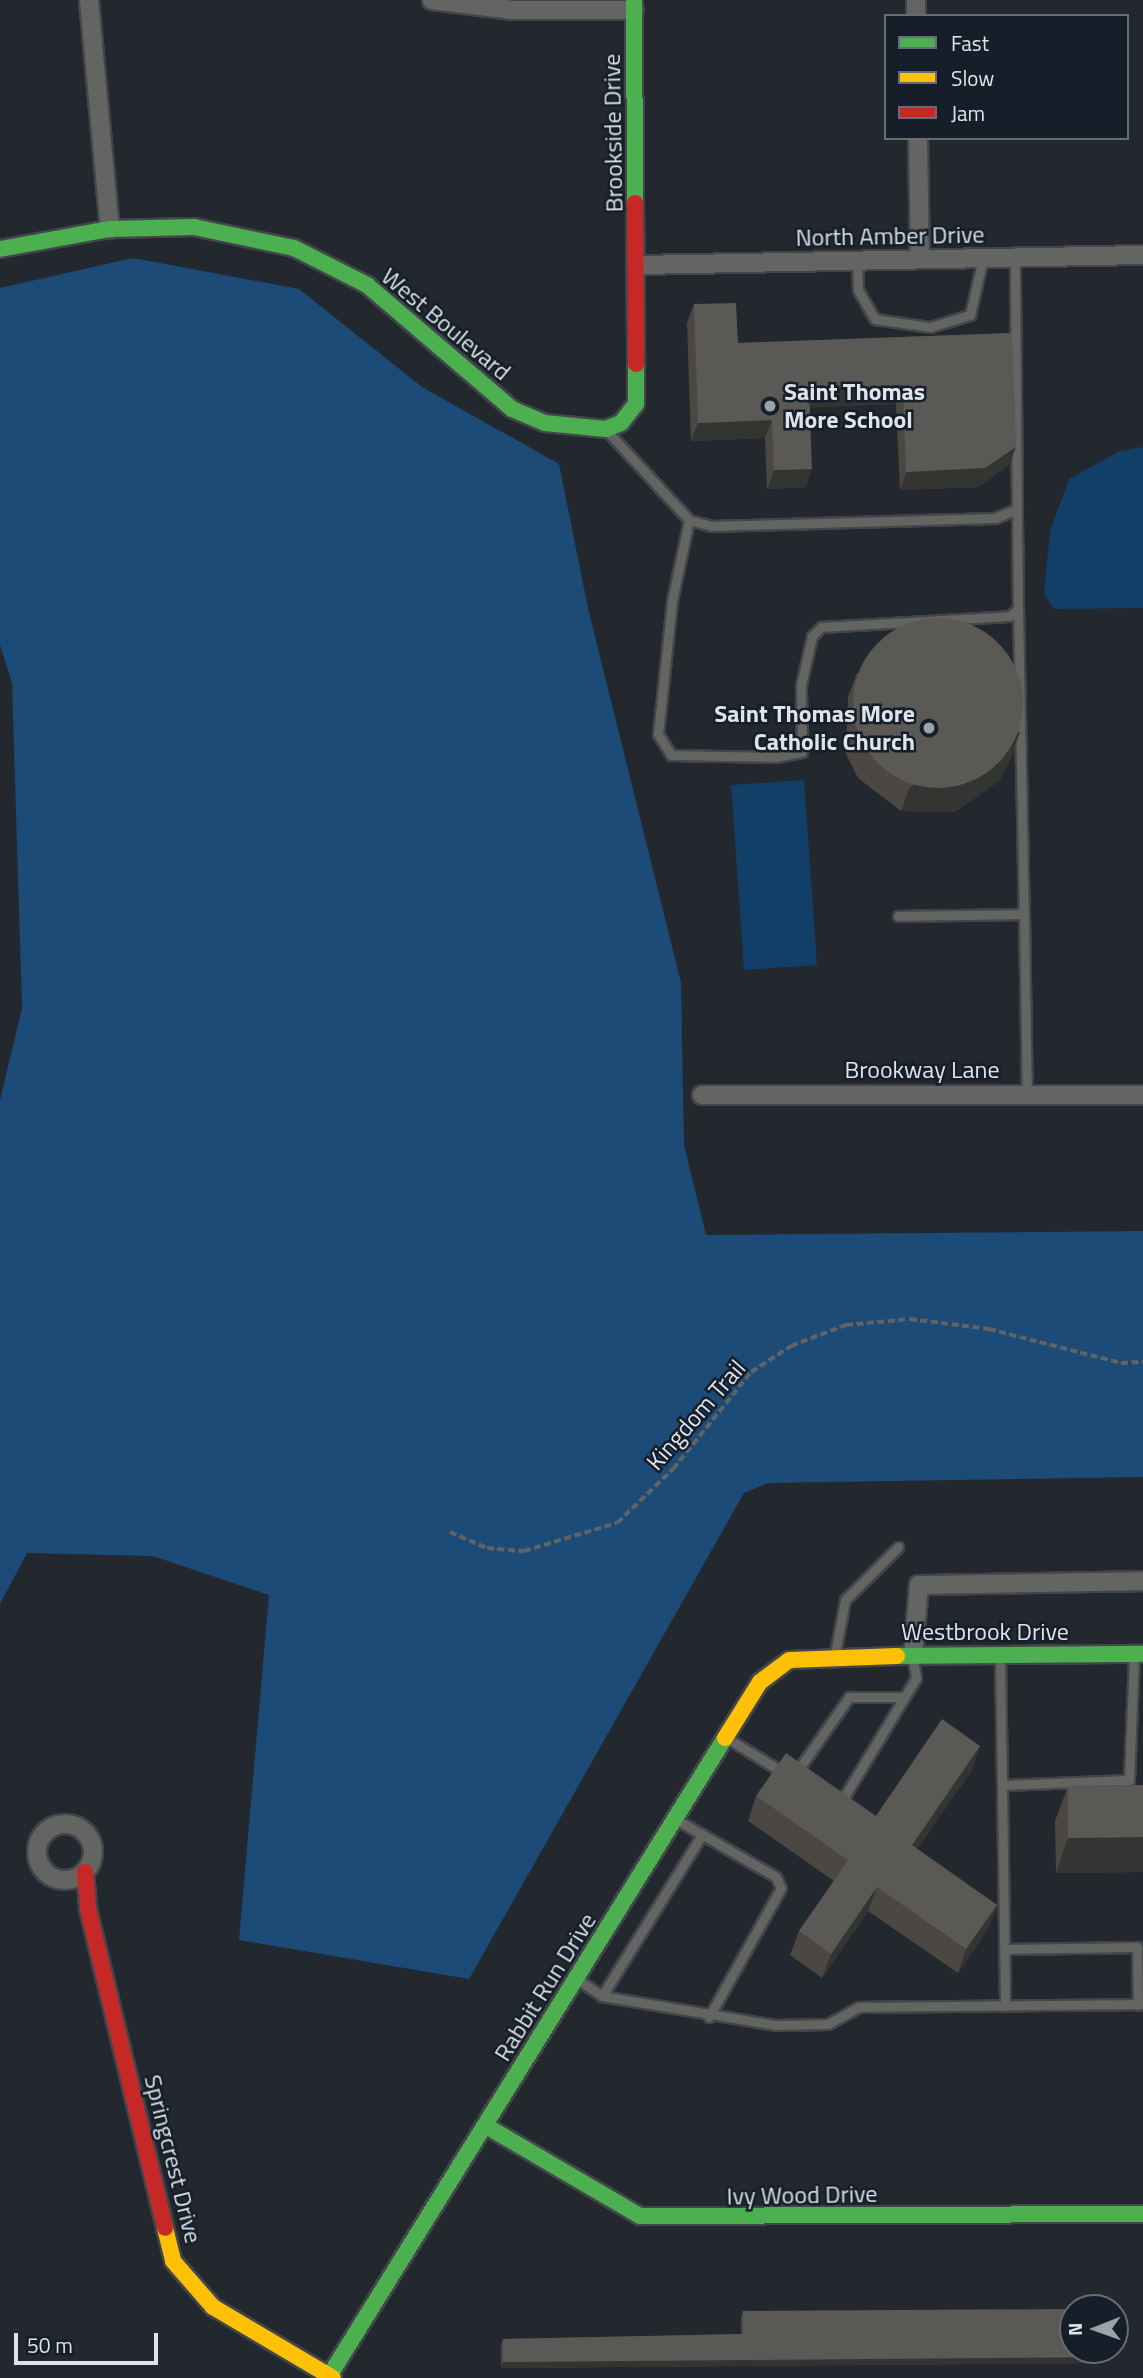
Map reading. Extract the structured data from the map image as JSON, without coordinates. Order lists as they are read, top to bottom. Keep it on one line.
{"streets":{"street":["Brookside Drive","North Amber Drive","West Boulevard","Brookway Lane","Westbrook Drive","Rabbit Run Drive","Springcrest Drive","Ivy Wood Drive"],"path":["Kingdom Trail"]},"crossings":[["Brookside Drive","North Amber Drive"],["Westbrook Drive","Rabbit Run Drive"],["Rabbit Run Drive","Springcrest Drive"],["Rabbit Run Drive","Ivy Wood Drive"]],"places":["Saint Thomas More School","Saint Thomas More Catholic Church"],"legend":["Fast","Slow","Jam"],"scale_bar":"50 m","north":"left"}
